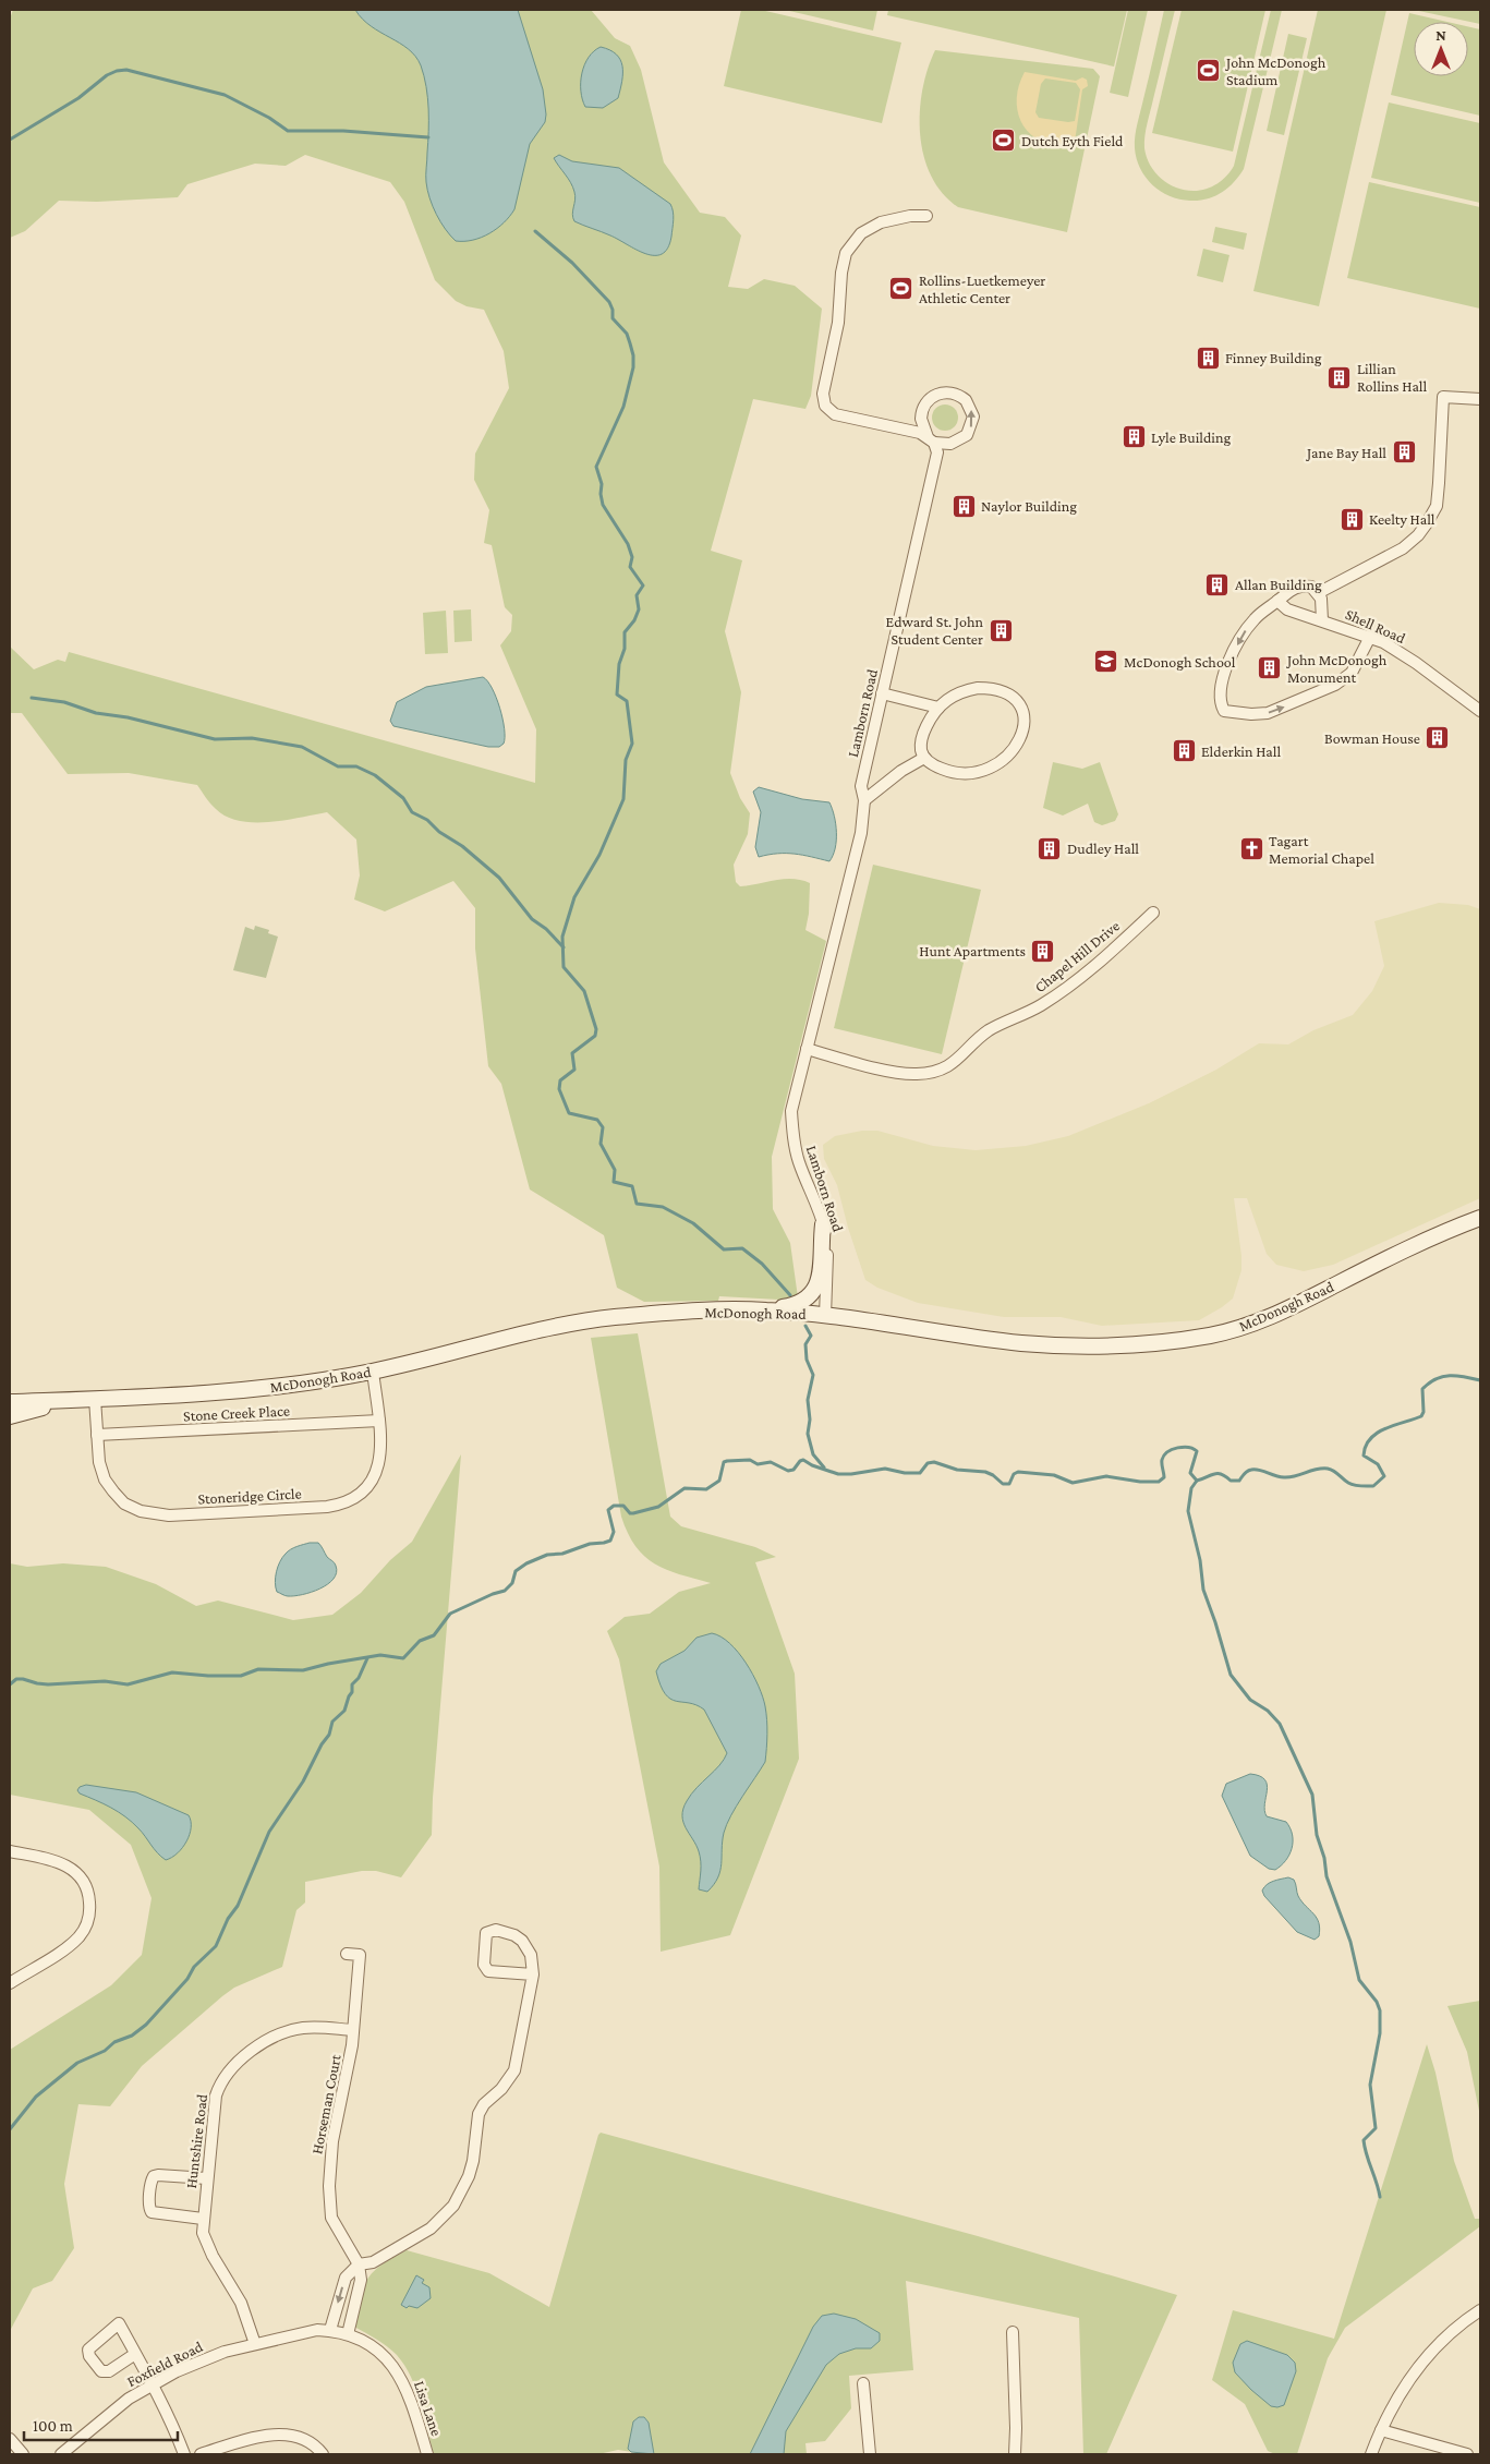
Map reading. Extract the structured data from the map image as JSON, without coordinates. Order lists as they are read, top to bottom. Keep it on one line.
{"streets":{"main road":["McDonogh Road"],"street":["Shell Road","Lamborn Road","Chapel Hill Drive","Stone Creek Place","Stoneridge Circle","Horseman Court","Huntshire Road","Foxfield Road","Lisa Lane"]},"crossings":[["Lamborn Road","Chapel Hill Drive"],["Lamborn Road","McDonogh Road"],["McDonogh Road","Stoneridge Circle"],["Stone Creek Place","Stoneridge Circle"],["Horseman Court","Huntshire Road"],["Huntshire Road","Foxfield Road"],["Foxfield Road","Lisa Lane"]],"places":{"sports":["John McDonogh Stadium","Dutch Eyth Field","Rollins-Luetkemeyer Athletic Center"],"building":["Finney Building","Lillian Rollins Hall","Lyle Building","Jane Bay Hall","Naylor Building","Keelty Hall","Allan Building","Edward St. John Student Center","John McDonogh Monument","Bowman House","Elderkin Hall","Dudley Hall","Hunt Apartments"],"school or university":["McDonogh School"],"church":["Tagart Memorial Chapel"]},"scale_bar":"100 m","north":"top"}
